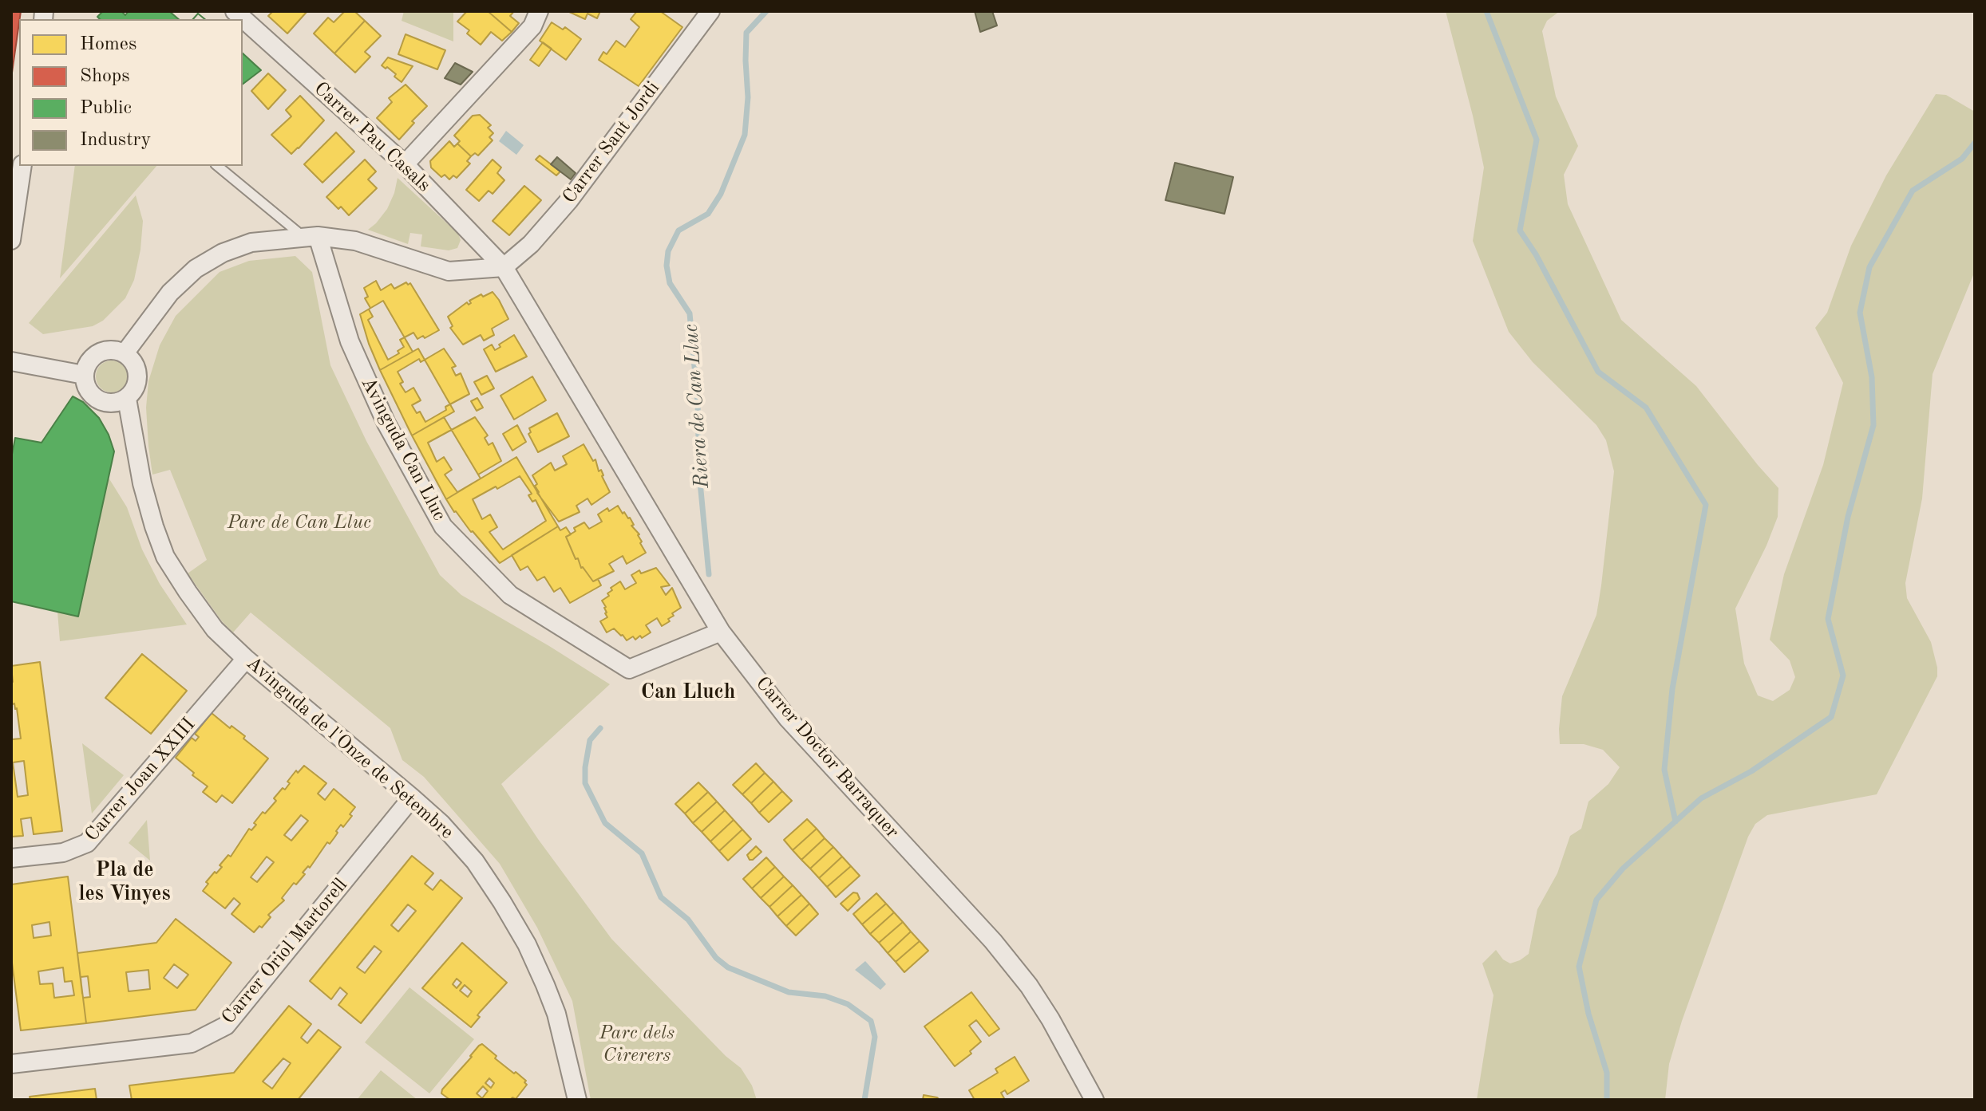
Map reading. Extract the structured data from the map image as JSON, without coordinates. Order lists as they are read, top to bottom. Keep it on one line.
{"streets":{"street":["Carrer Pau Casals","Carrer Sant Jordi","Avinguda Can Lluc","Avinguda de l'Onze de Setembre","Carrer Doctor Barraquer","Carrer Joan XXIII","Carrer Oriol Martorell"]},"crossings":[["Carrer Pau Casals","Carrer Sant Jordi"],["Carrer Pau Casals","Carrer Doctor Barraquer"],["Carrer Sant Jordi","Carrer Doctor Barraquer"],["Avinguda Can Lluc","Carrer Doctor Barraquer"],["Avinguda de l'Onze de Setembre","Carrer Joan XXIII"],["Avinguda de l'Onze de Setembre","Carrer Oriol Martorell"]],"districts":["Can Lluch","Pla de les Vinyes"],"water":["Riera de Can Lluc"],"parks":["Parc de Can Lluc","Parc dels Cirerers"],"legend":["Homes","Shops","Public","Industry"]}
